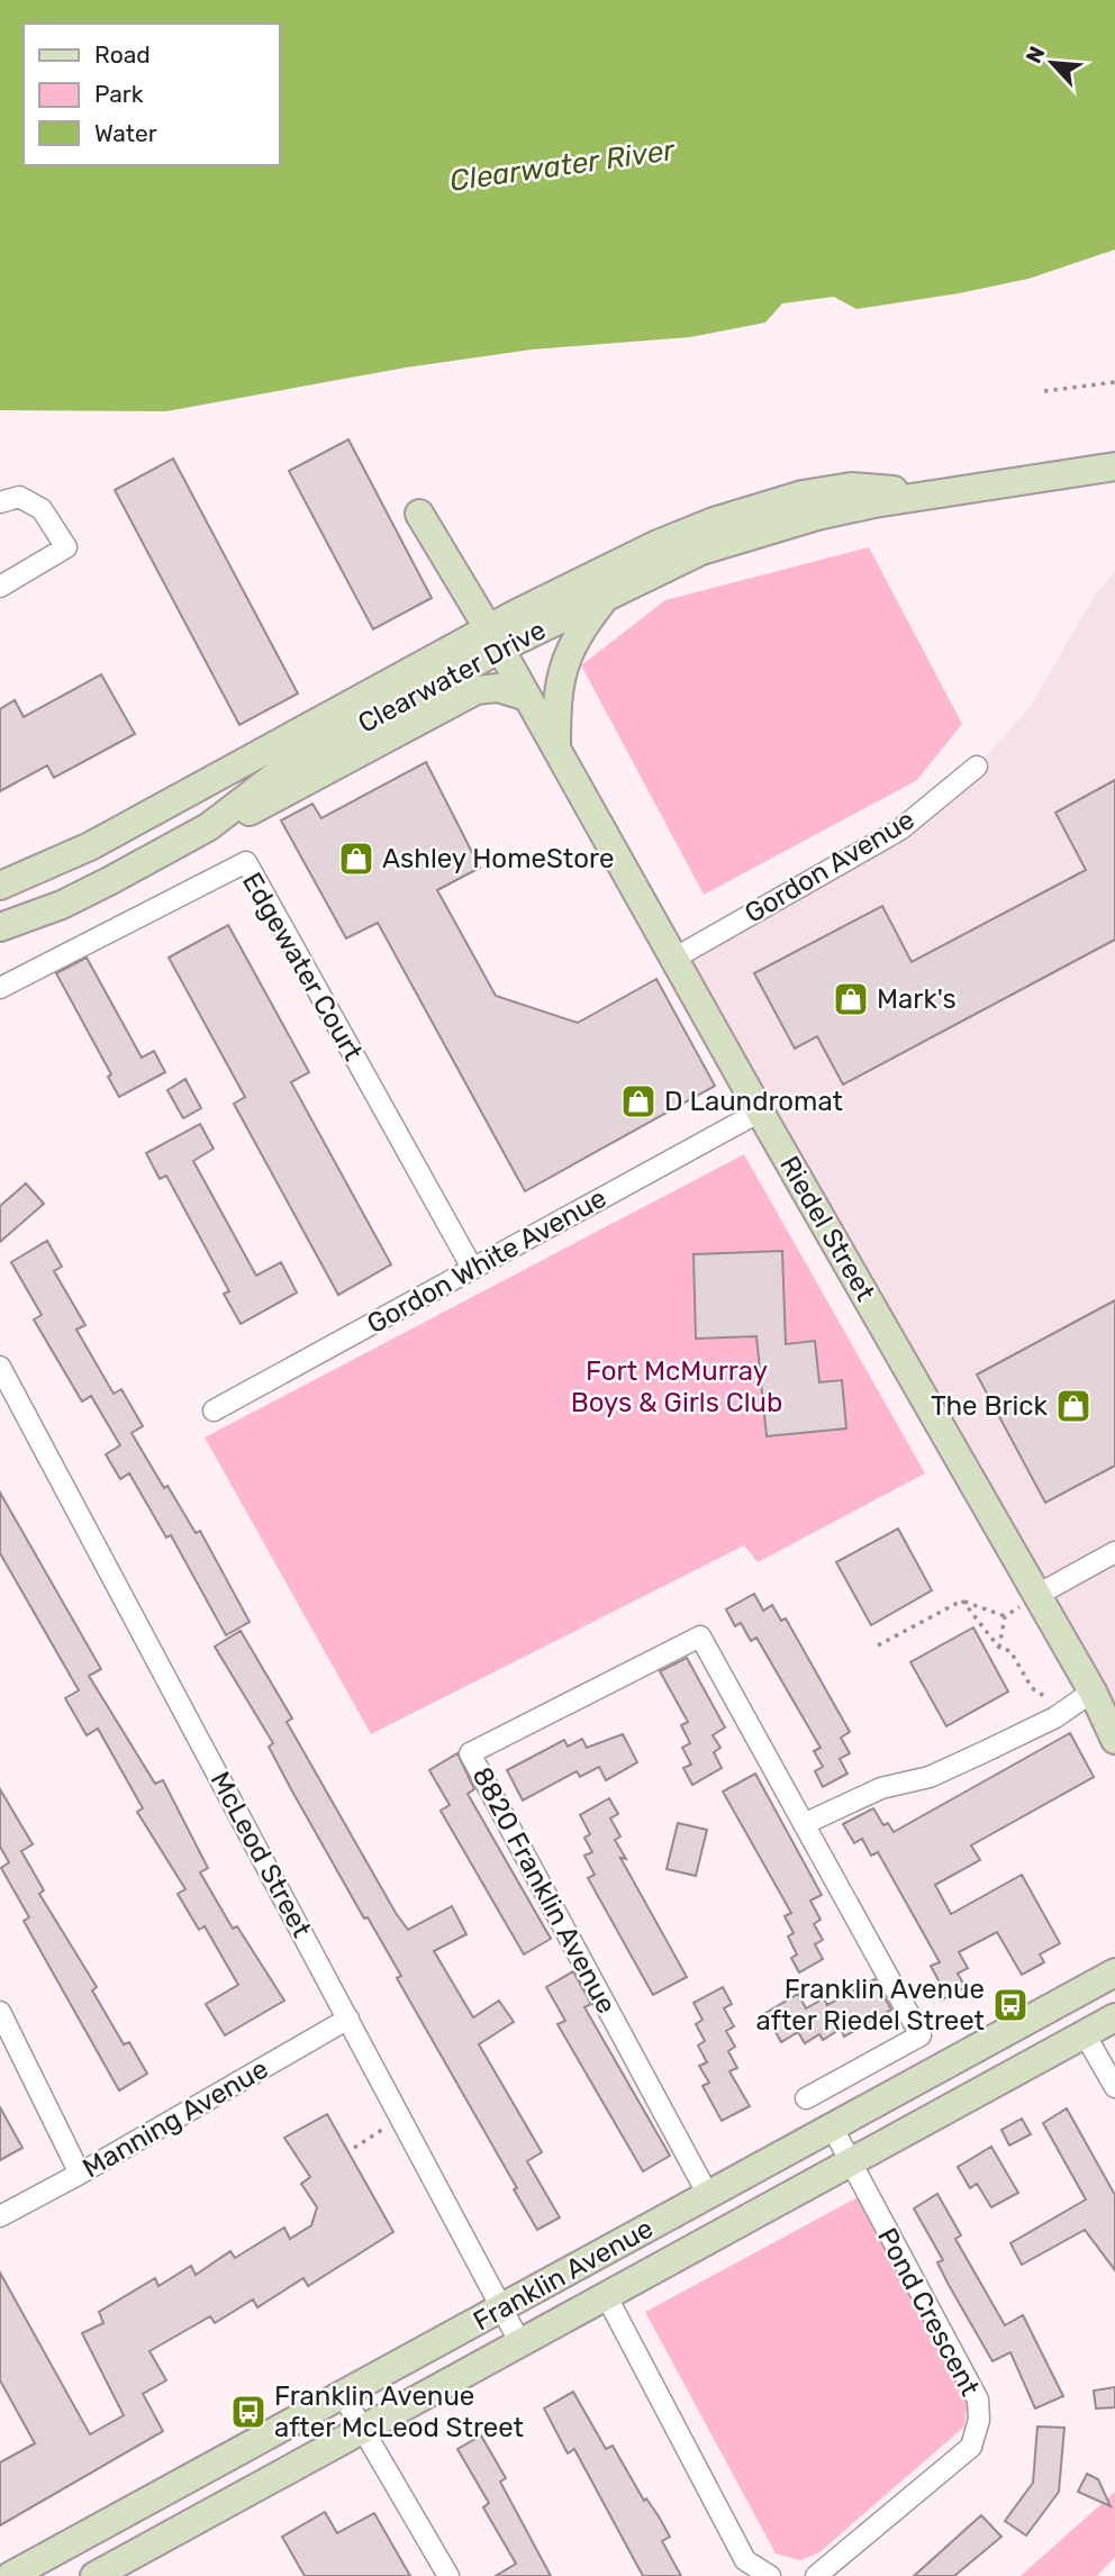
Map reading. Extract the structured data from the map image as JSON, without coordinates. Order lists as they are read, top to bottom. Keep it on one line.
{"streets":{"main road":["Clearwater Drive","Riedel Street","Franklin Avenue"],"street":["Gordon Avenue","Edgewater Court","Gordon White Avenue","McLeod Street","8820 Franklin Avenue","Manning Avenue","Pond Crescent"]},"crossings":[["Clearwater Drive","Riedel Street"],["Gordon Avenue","Riedel Street"],["Edgewater Court","Gordon White Avenue"],["Riedel Street","Gordon White Avenue"],["McLeod Street","Manning Avenue"],["McLeod Street","Franklin Avenue"],["8820 Franklin Avenue","Franklin Avenue"],["Franklin Avenue","Pond Crescent"]],"water":["Clearwater River"],"parks":["Fort McMurray Boys & Girls Club"],"places":{"shop":["Ashley HomeStore","Mark's","D Laundromat","The Brick"],"bus stop":["Franklin Avenue after Riedel Street","Franklin Avenue after McLeod Street"]},"legend":["Road","Park","Water"],"north":"top left"}
